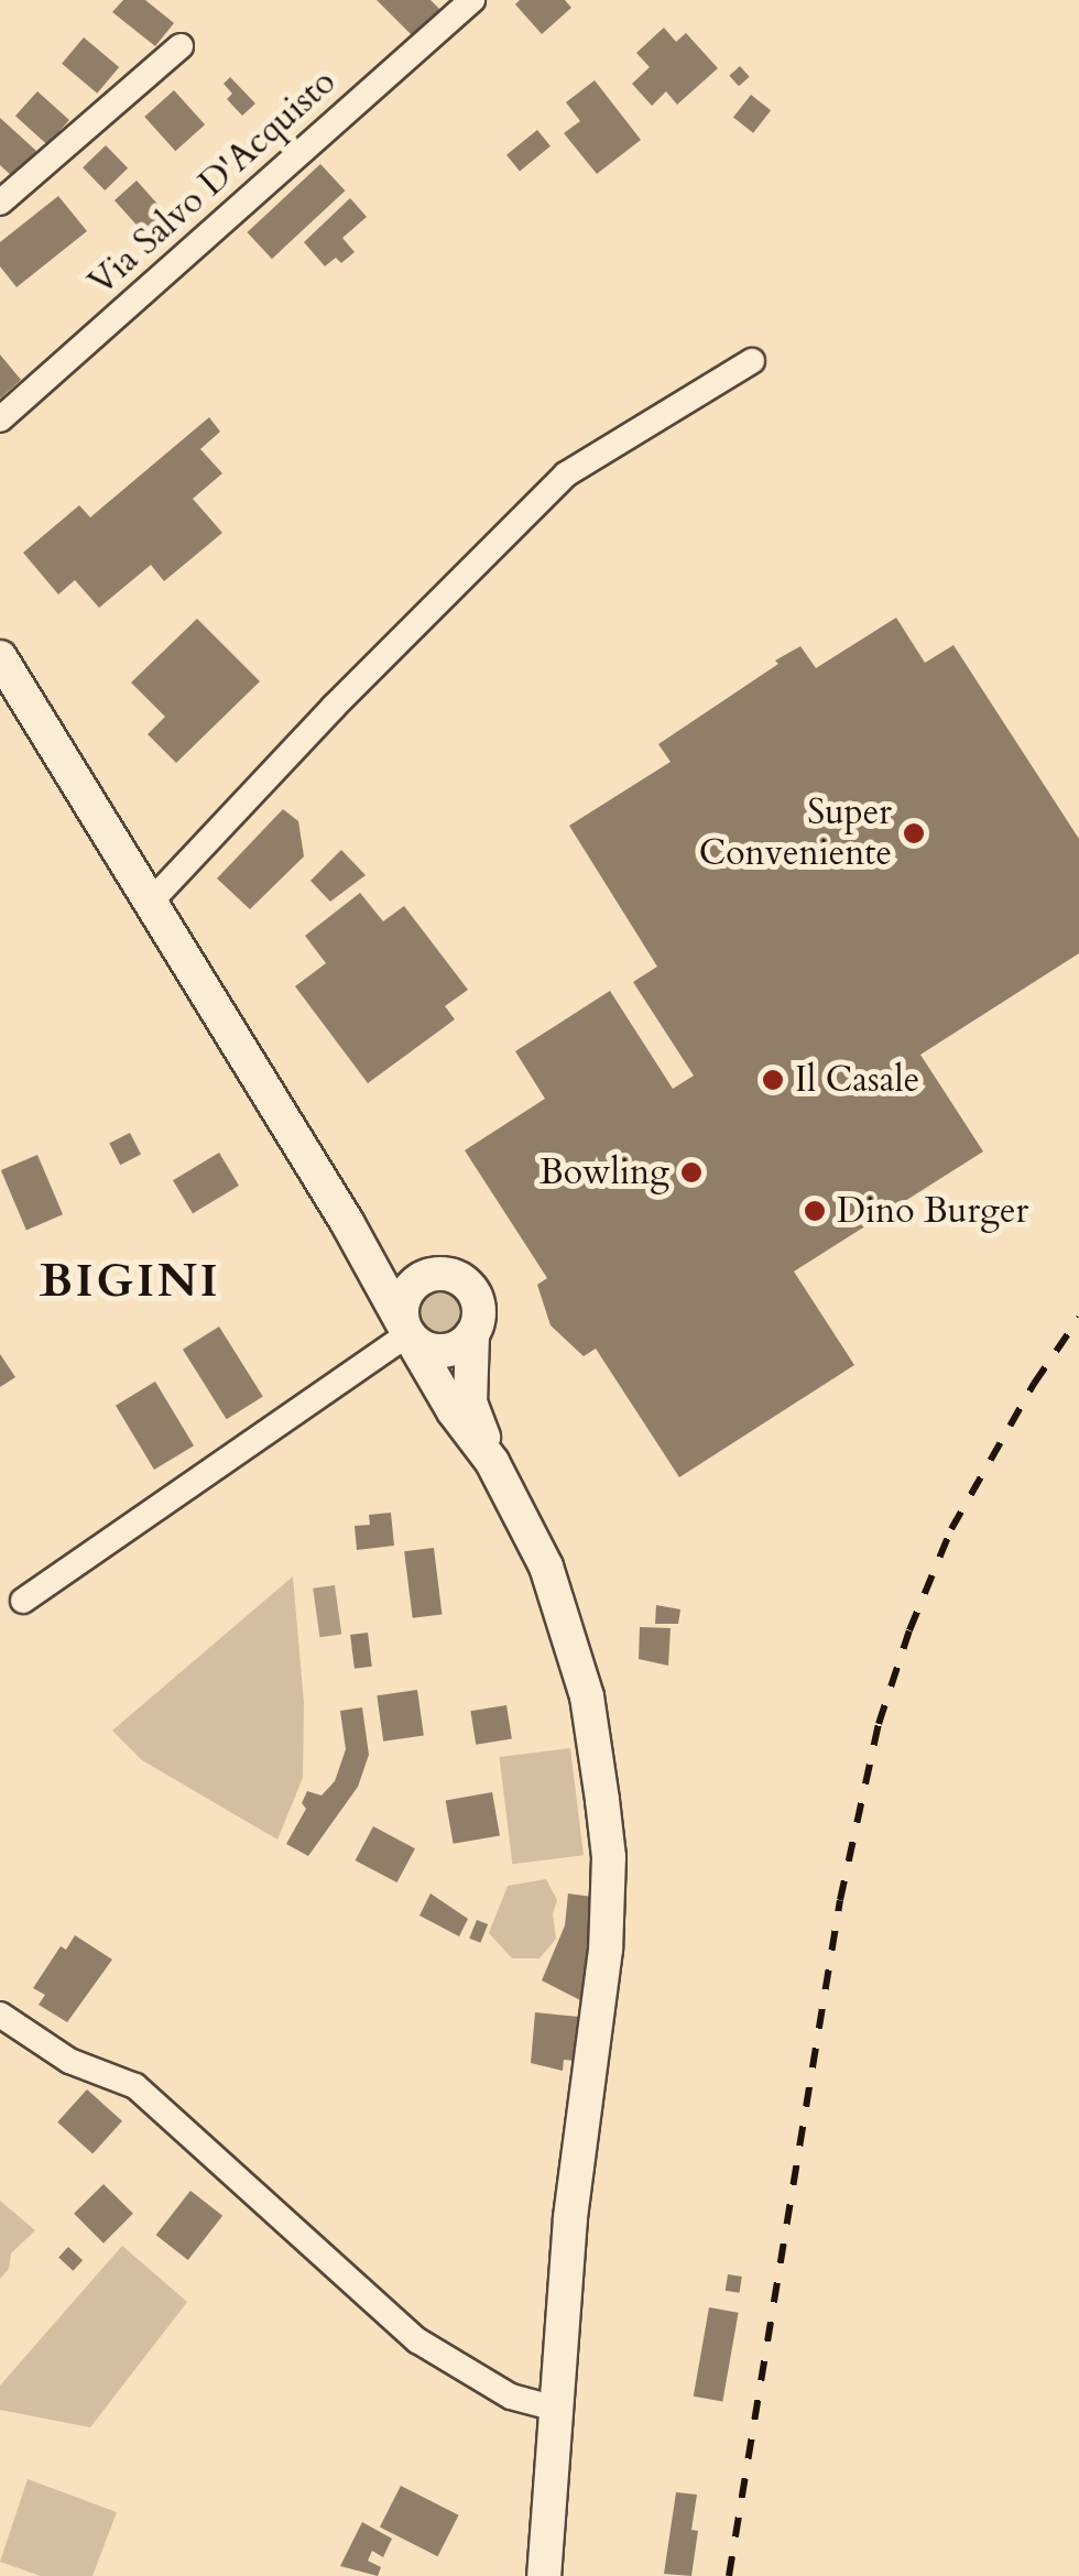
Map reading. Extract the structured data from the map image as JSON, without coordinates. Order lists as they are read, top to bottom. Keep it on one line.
{"streets":{"street":["Via Salvo D'Acquisto"]},"districts":["BIGINI"],"places":["Super Conveniente","Il Casale","Bowling","Dino Burger"]}
